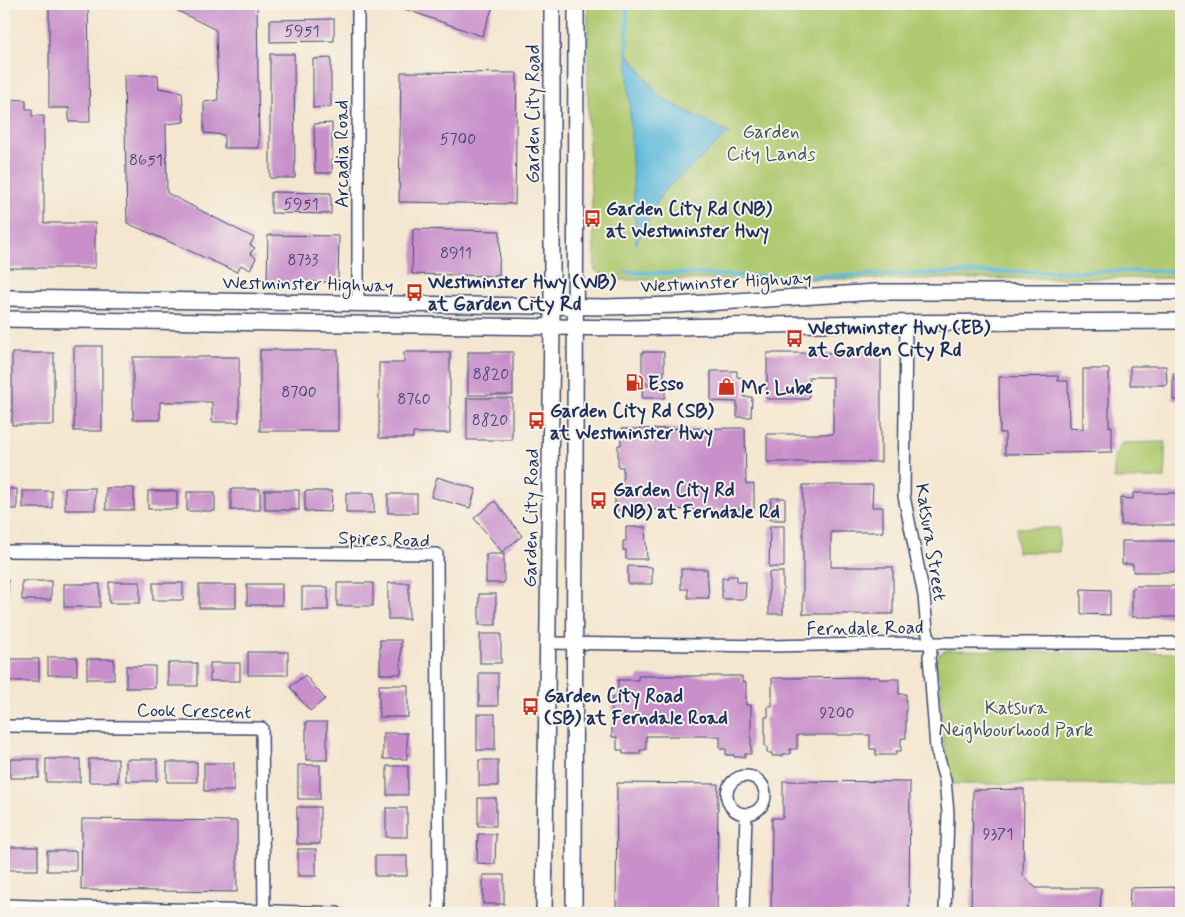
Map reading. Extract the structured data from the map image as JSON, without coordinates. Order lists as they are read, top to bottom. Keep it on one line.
{"streets":{"main road":["Garden City Road","Westminster Highway"],"street":["Arcadia Road","Spires Road","Katsura Street","Ferndale Road","Cook Crescent"]},"crossings":[["Garden City Road","Westminster Highway"],["Garden City Road","Ferndale Road"],["Arcadia Road","Westminster Highway"],["Katsura Street","Ferndale Road"]],"parks":["Garden City Lands","Katsura Neighbourhood Park"],"places":{"bus stop":["Garden City Rd (NB) at Westminster Hwy","Westminster Hwy (WB) at Garden City Rd","Westminster Hwy (EB) at Garden City Rd","Garden City Rd (SB) at Westminster Hwy","Garden City Rd (NB) at Ferndale Rd","Garden City Road (SB) at Ferndale Road"],"fuel station":["Esso"],"shop":["Mr. Lube"]},"house_numbers":["5951","5700","8651","5951","8911","8733","8820","8700","8760","8820","9200","9371"]}
